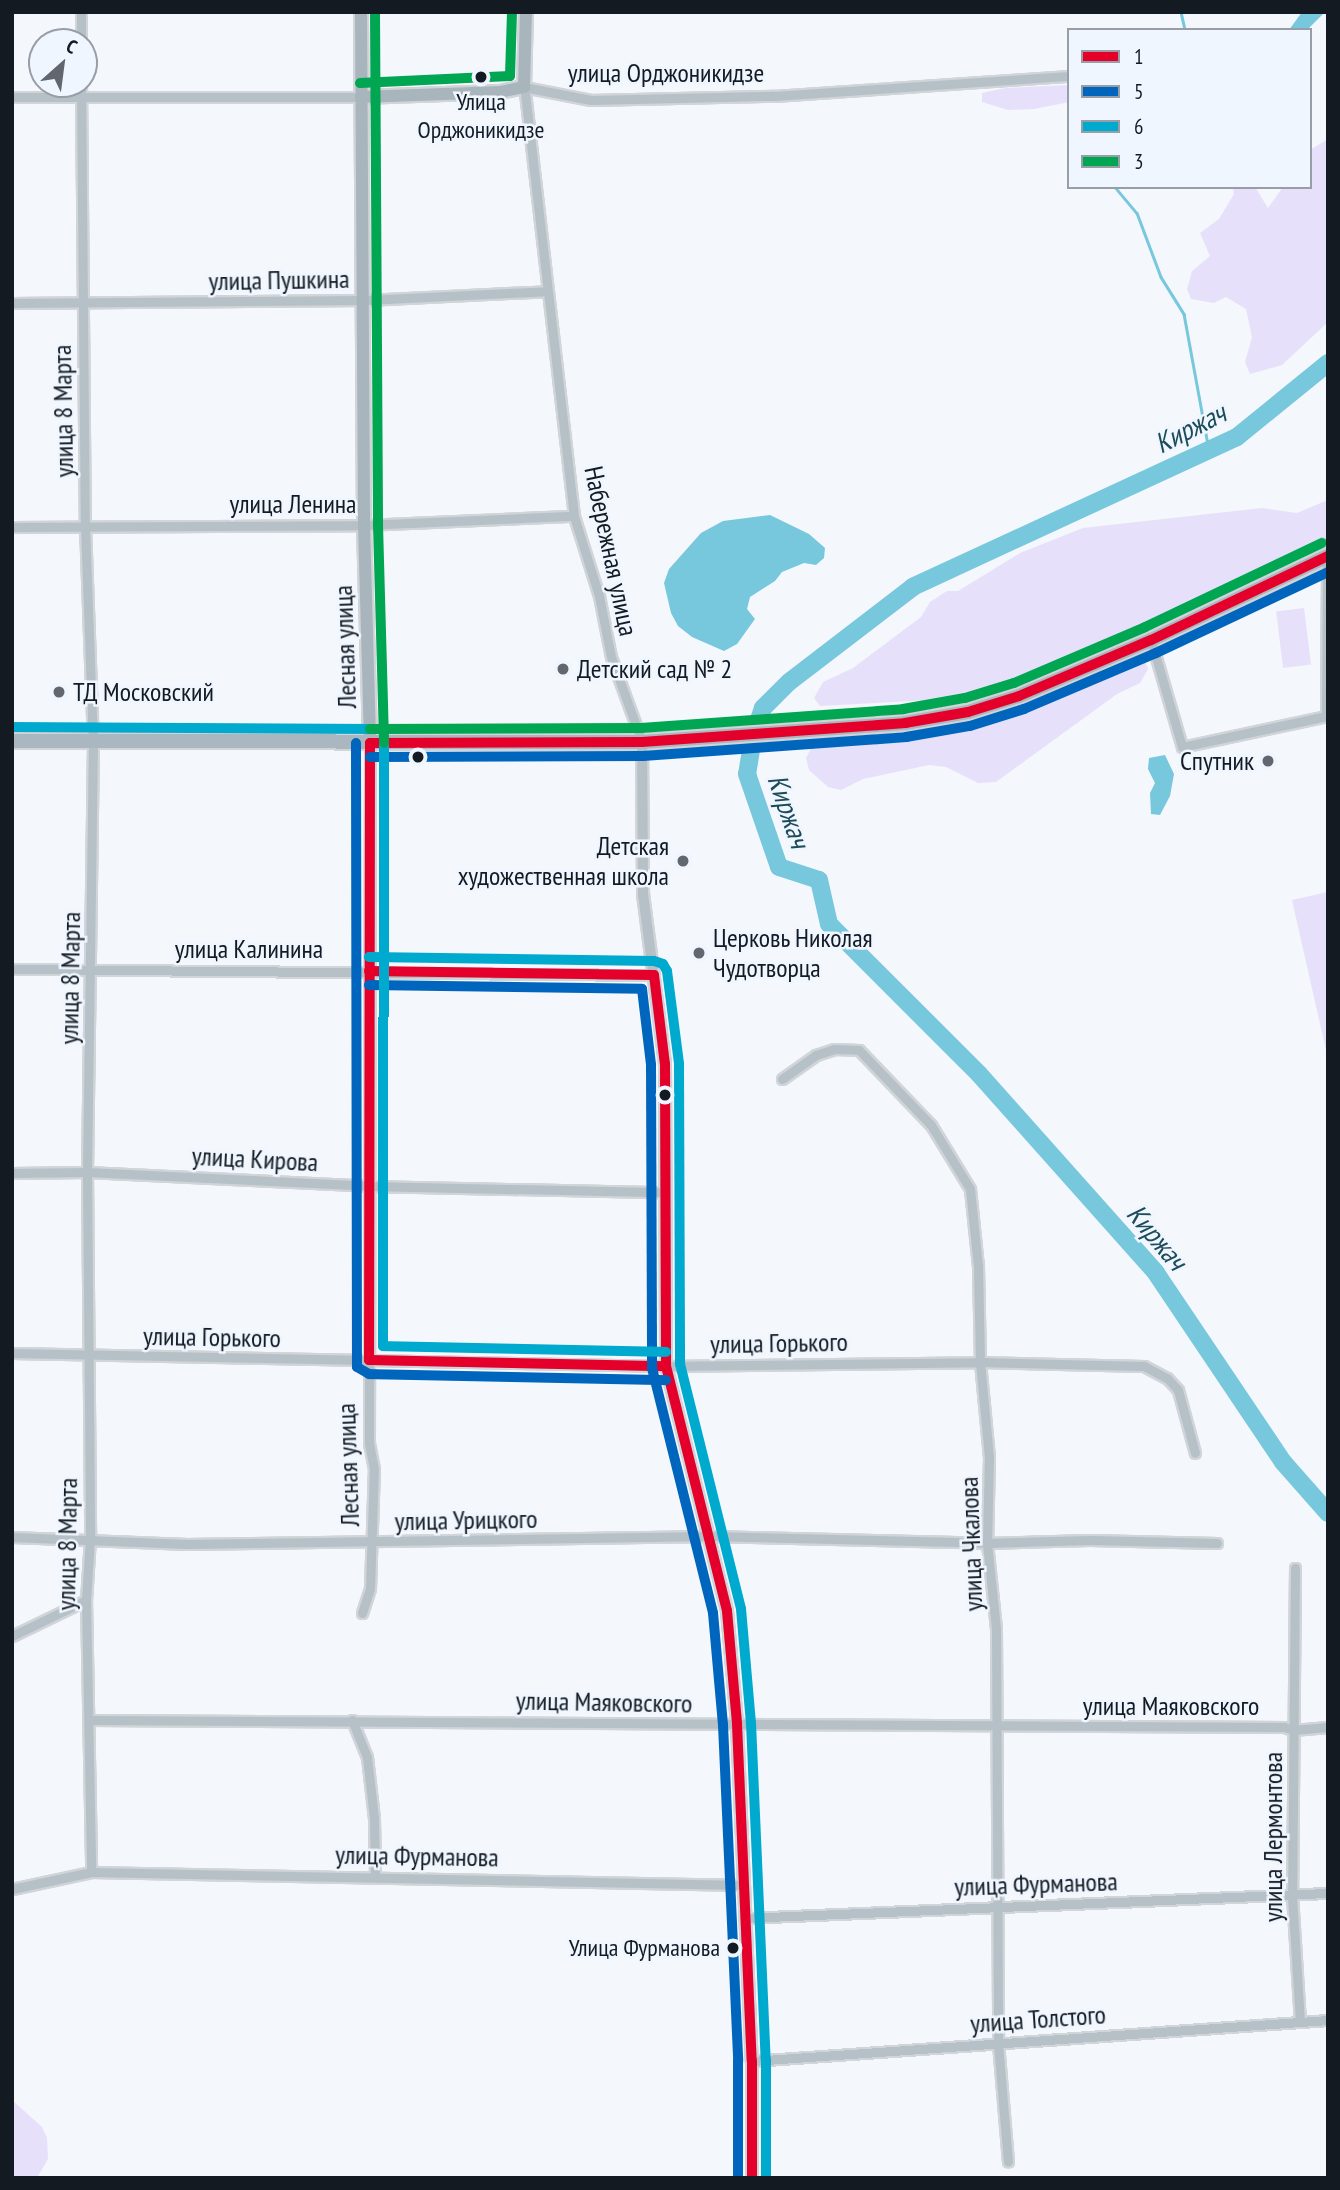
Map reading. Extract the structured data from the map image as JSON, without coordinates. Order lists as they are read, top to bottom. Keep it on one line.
{"streets":{"main road":["улица Орджоникидзе","Набережная улица","Лесная улица"],"street":["улица Пушкина","улица 8 Марта","улица Ленина","улица Калинина","улица Кирова","улица Горького","улица Урицкого","улица Чкалова","улица Маяковского","улица Лермонтова","улица Фурманова","улица Толстого"]},"crossings":[["улица Орджоникидзе","Набережная улица"],["улица Орджоникидзе","Лесная улица"],["улица Пушкина","улица 8 Марта"],["улица Пушкина","Набережная улица"],["улица Пушкина","Лесная улица"],["улица 8 Марта","улица Ленина"],["улица 8 Марта","улица Калинина"],["улица 8 Марта","улица Кирова"],["улица 8 Марта","улица Горького"],["улица 8 Марта","улица Урицкого"],["улица 8 Марта","улица Маяковского"],["улица 8 Марта","улица Фурманова"],["улица Ленина","Набережная улица"],["улица Ленина","Лесная улица"],["Набережная улица","улица Калинина"],["Набережная улица","улица Кирова"],["Набережная улица","улица Горького"],["Набережная улица","улица Урицкого"],["Набережная улица","улица Маяковского"],["Набережная улица","улица Фурманова"],["Набережная улица","улица Толстого"],["Лесная улица","улица Калинина"],["Лесная улица","улица Кирова"],["Лесная улица","улица Горького"],["Лесная улица","улица Урицкого"],["улица Горького","улица Чкалова"],["улица Урицкого","улица Чкалова"],["улица Чкалова","улица Маяковского"],["улица Чкалова","улица Фурманова"],["улица Чкалова","улица Толстого"],["улица Маяковского","улица Лермонтова"],["улица Лермонтова","улица Фурманова"],["улица Лермонтова","улица Толстого"]],"water":["Киржач"],"places":["Улица Орджоникидзе","Детский сад № 2","ТД Московский","Спутник","Детская художественная школа","Церковь Николая Чудотворца","Улица Фурманова"],"lines":["transit line 3","transit line 1","transit line 5","transit line 6"],"legend":["1","5","6","3"],"north":"top right"}
